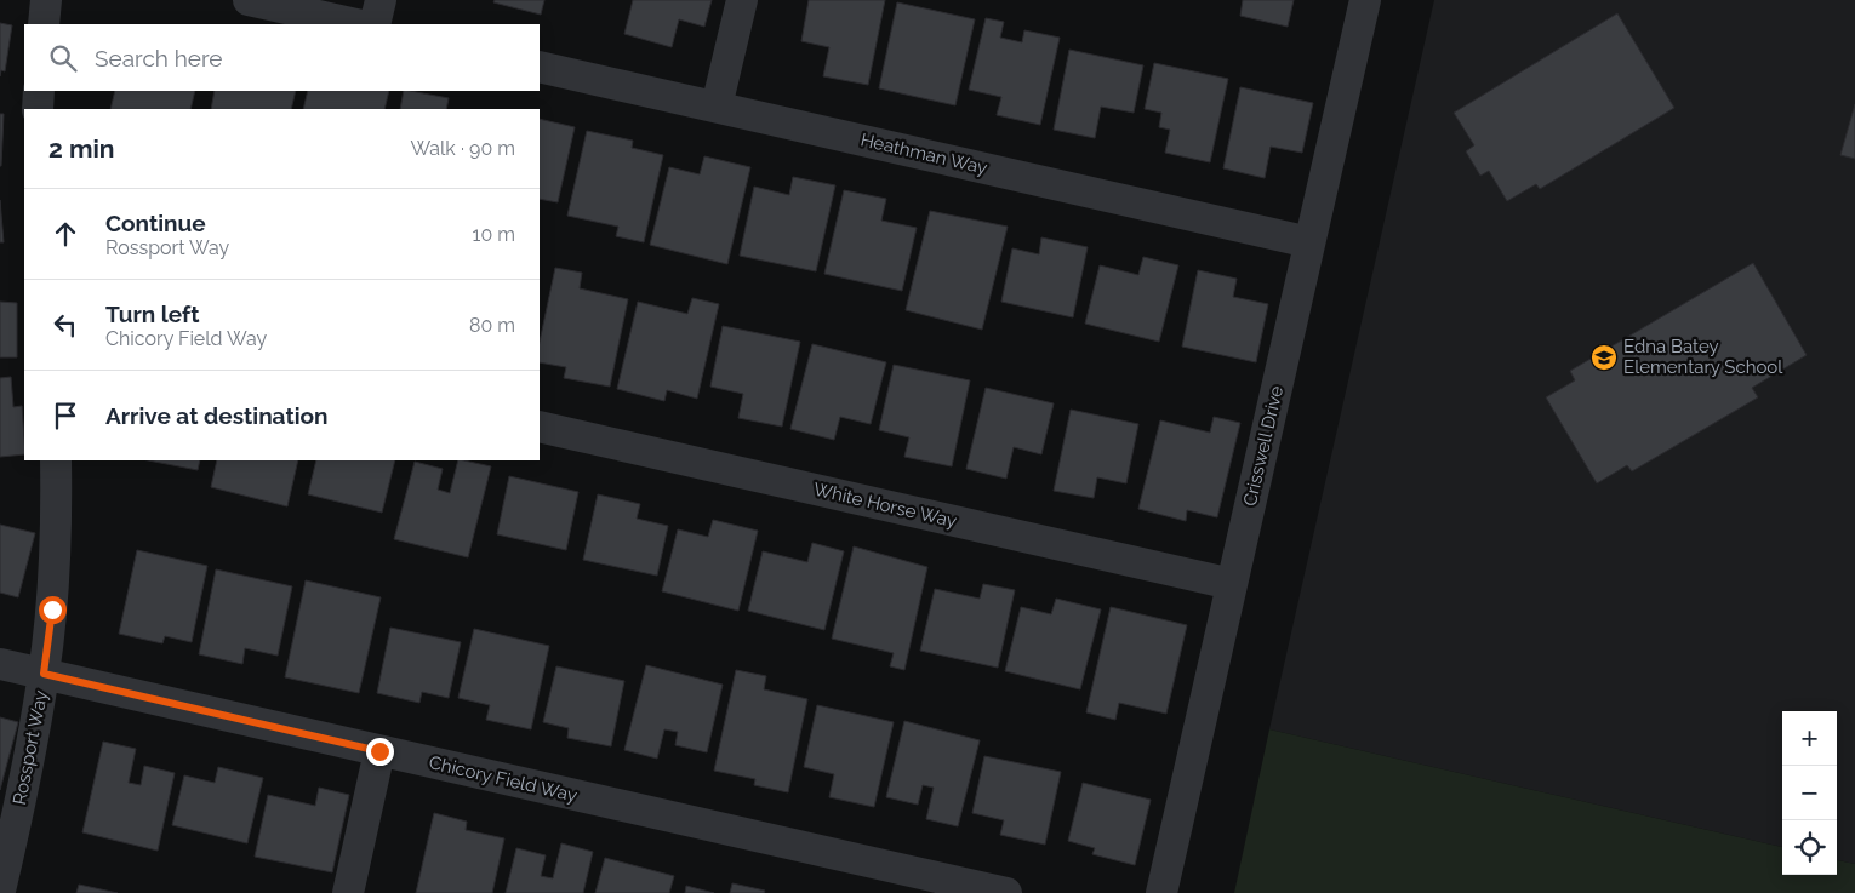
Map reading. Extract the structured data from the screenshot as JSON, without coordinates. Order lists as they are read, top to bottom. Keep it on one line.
{"streets":{"street":["Heathman Way","Crisswell Drive","White Horse Way","Rossport Way","Chicory Field Way"]},"crossings":[["Heathman Way","Crisswell Drive"],["Crisswell Drive","White Horse Way"],["Rossport Way","Chicory Field Way"]],"places":{"school or university":["Edna Batey Elementary School"]},"page":{"search":"Search here","heading":["2 min","Walk · 90 m"],"list":[["Continue","Rossport Way","10 m"],["Turn left","Chicory Field Way","80 m"],"Arrive at destination"],"map_buttons":["+","−"]}}
